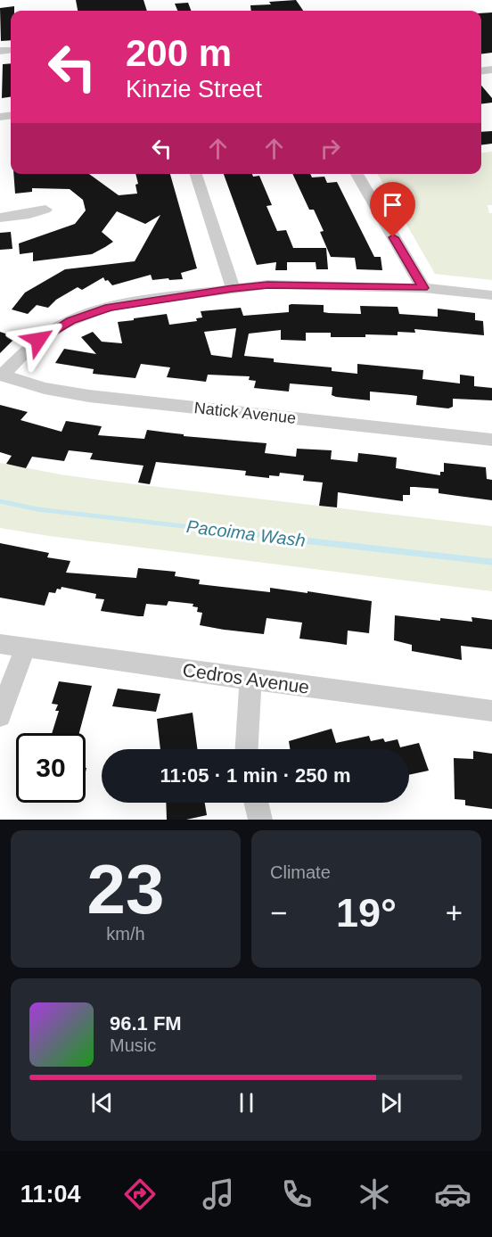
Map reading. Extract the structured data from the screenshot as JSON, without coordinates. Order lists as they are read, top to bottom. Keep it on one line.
{"streets":{"street":["Natick Avenue","Cedros Avenue"]},"water":["Pacoima Wash"],"page":{"turn":["200 m","Kinzie Street"],"limit":"30","trip":"11:05 · 1 min · 250 m","tile":[["23","km/h"],"Climate"],"heat":["−","19°","+"],"song":["96.1 FM","Music"],"tabs":"11:04"}}
